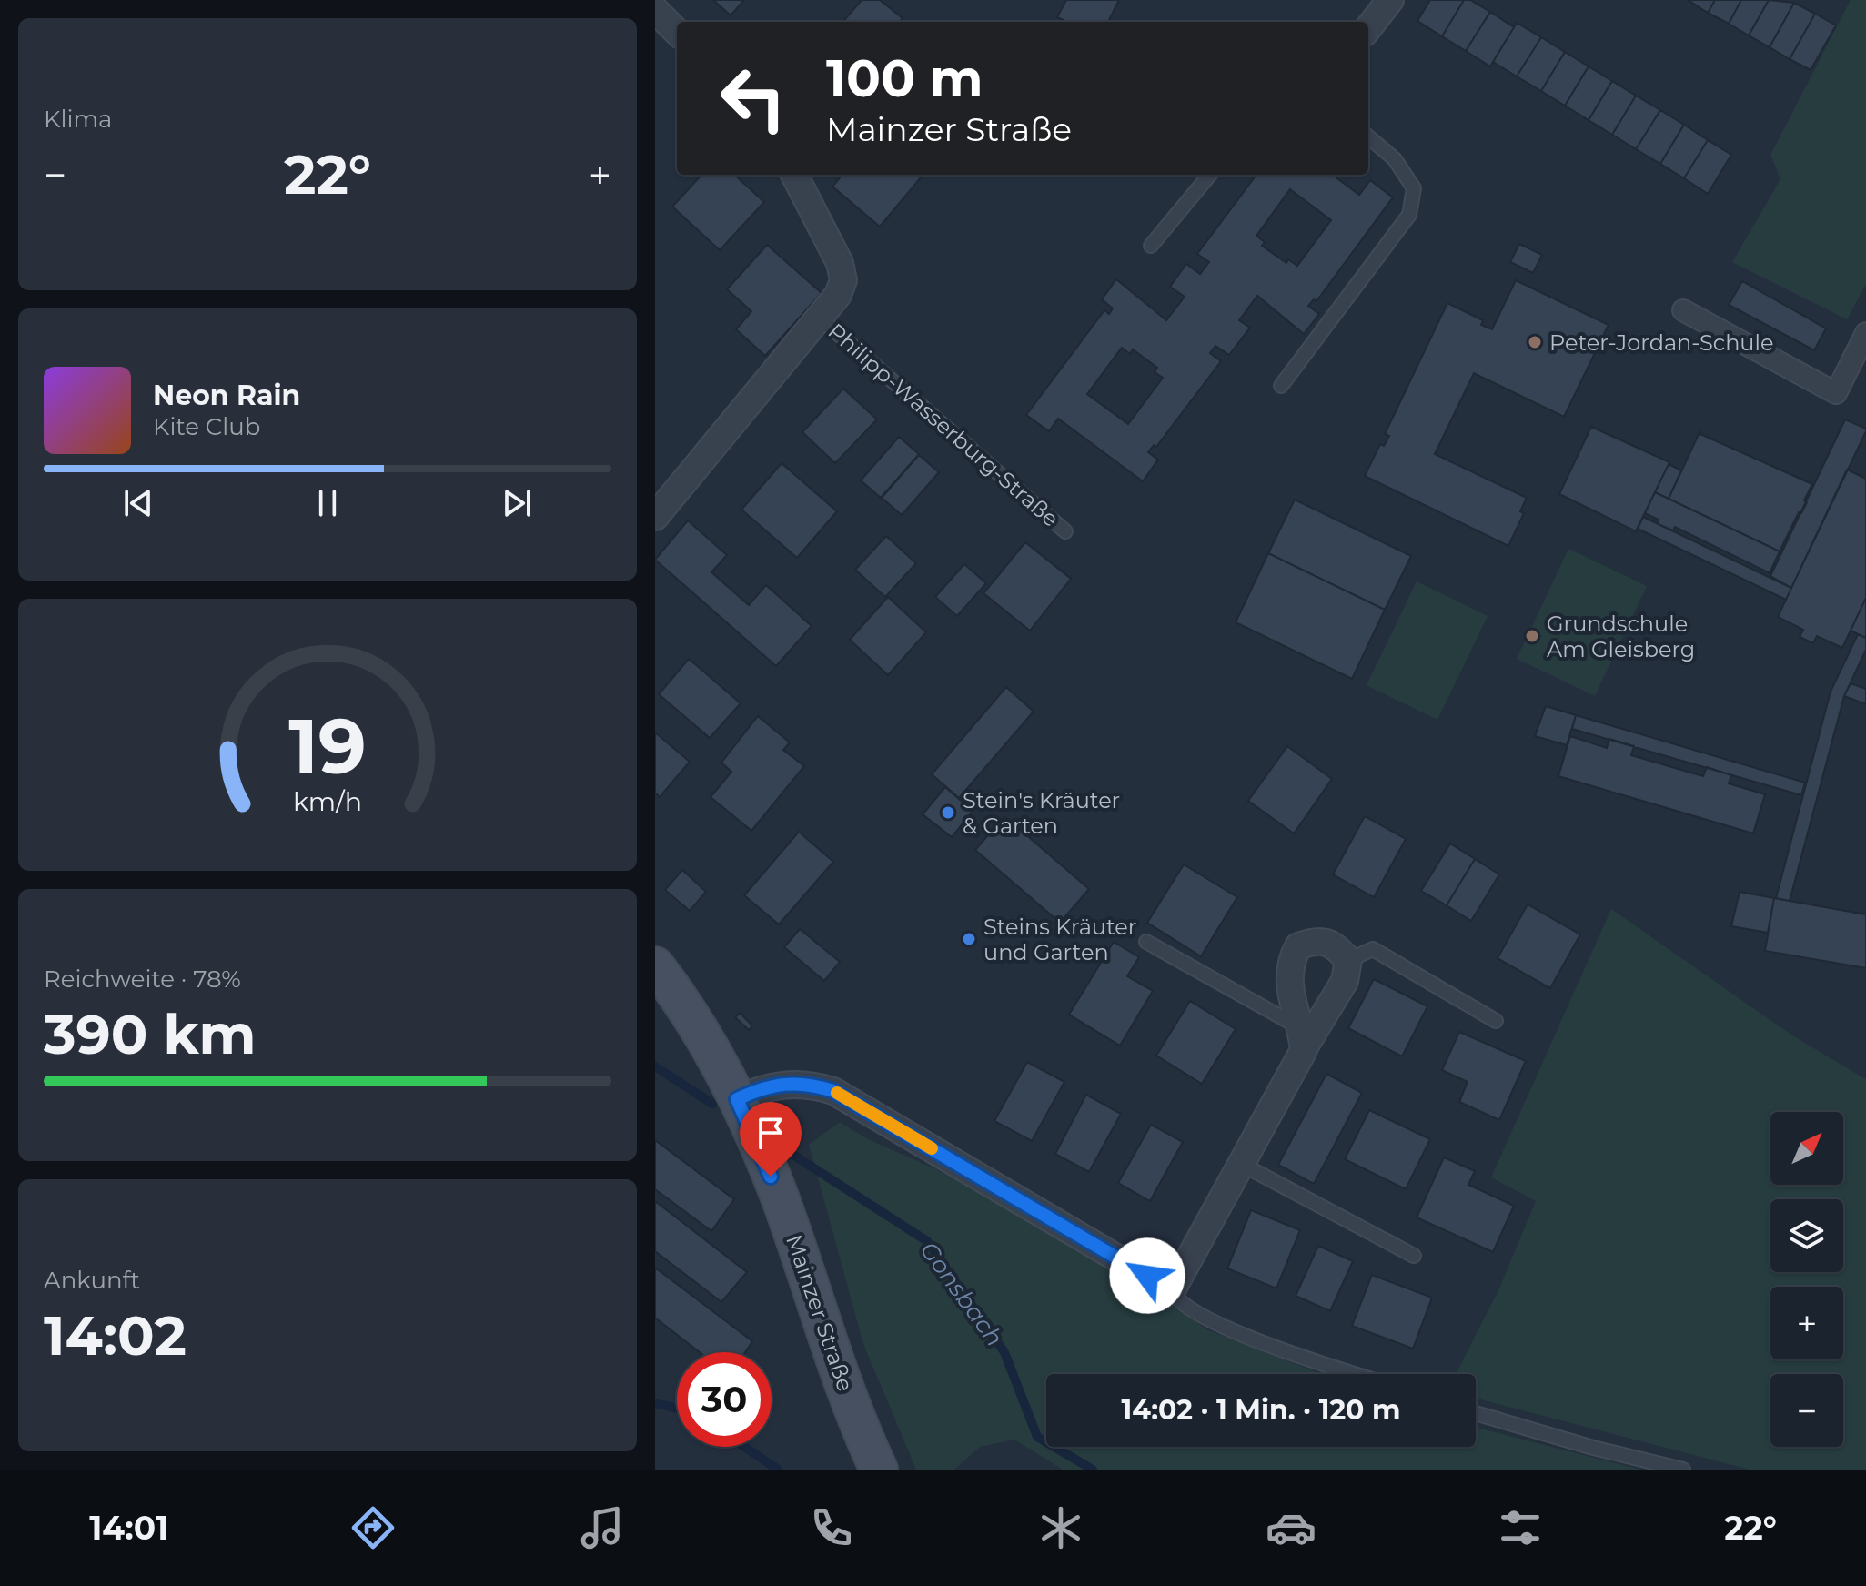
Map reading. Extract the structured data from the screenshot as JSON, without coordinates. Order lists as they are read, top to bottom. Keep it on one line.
{"streets":{"main road":["Mainzer Straße"],"street":["Philipp-Wasserburg-Straße"]},"water":["Gonsbach"],"places":["Peter-Jordan-Schule","Grundschule Am Gleisberg","Stein's Kräuter & Garten","Steins Kräuter und Garten"],"north":"top right","page":{"tile":["Klima",["Reichweite · 78%","390 km"],["Ankunft","14:02"]],"turn":["100 m","Mainzer Straße"],"heat":["−","22°","+"],"song":["Neon Rain","Kite Club"],"map_buttons":["+","−"],"limit":"30","trip":"14:02 · 1 Min. · 120 m","tabs":["14:01","22°"],"gauge":["19","km/h"]}}
